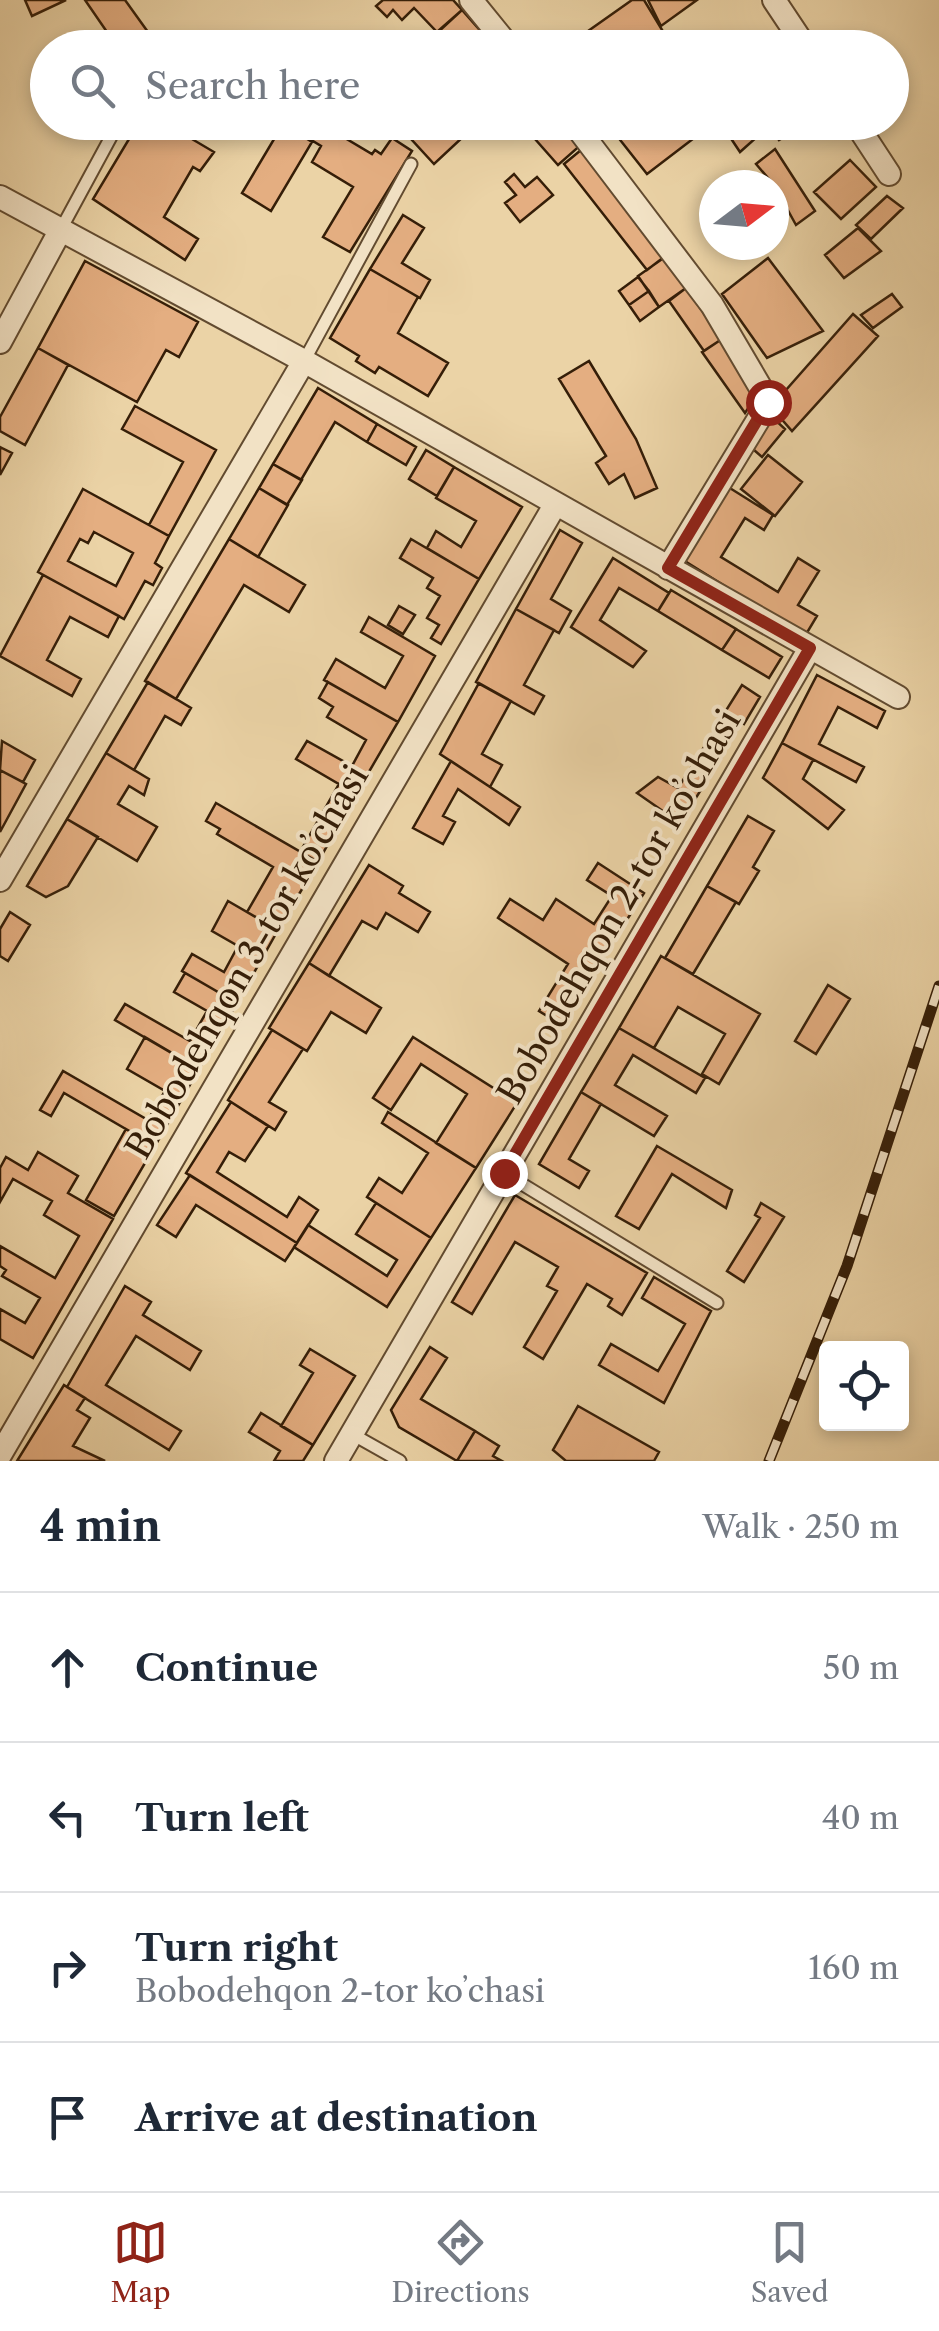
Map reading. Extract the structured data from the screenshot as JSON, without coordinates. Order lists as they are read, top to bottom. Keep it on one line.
{"streets":{"street":["Bobodehqon 2-tor koʼchasi","Bobodehqon 3-tor koʼchasi"]},"north":"right","page":{"search":"Search here","heading":["4 min","Walk · 250 m"],"list":[["Continue","50 m"],["Turn left","40 m"],["Turn right","Bobodehqon 2-tor koʼchasi","160 m"],"Arrive at destination"],"nav":["Map","Directions","Saved"]}}
